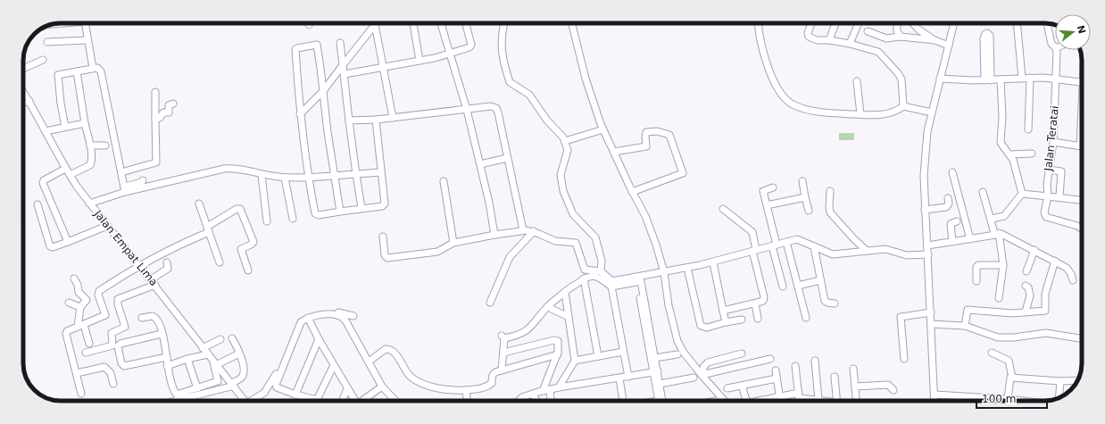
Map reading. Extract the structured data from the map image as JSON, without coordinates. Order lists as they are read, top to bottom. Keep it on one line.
{"streets":{"street":["Jalan Teratai","Jalan Empat Lima"]},"scale_bar":"100 m","north":"right"}
